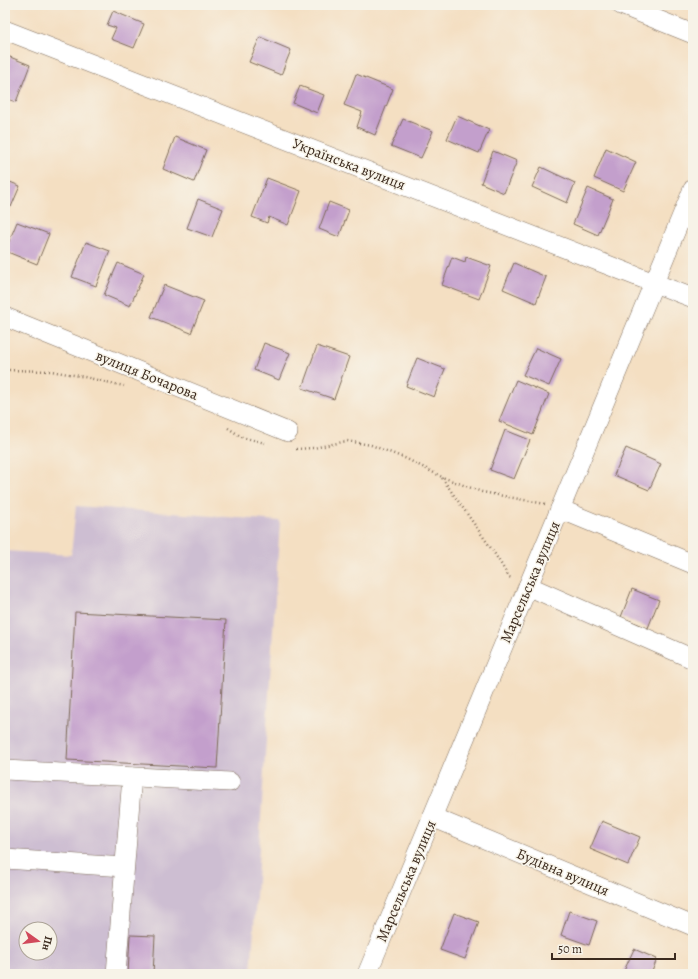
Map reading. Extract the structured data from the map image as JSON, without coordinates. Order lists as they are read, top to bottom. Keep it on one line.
{"streets":{"street":["Українська вулиця","вулиця Бочарова","Марсельська вулиця","Будівна вулиця"]},"crossings":[["Українська вулиця","Марсельська вулиця"],["Марсельська вулиця","Будівна вулиця"]],"scale_bar":"50 m","north":"right"}
